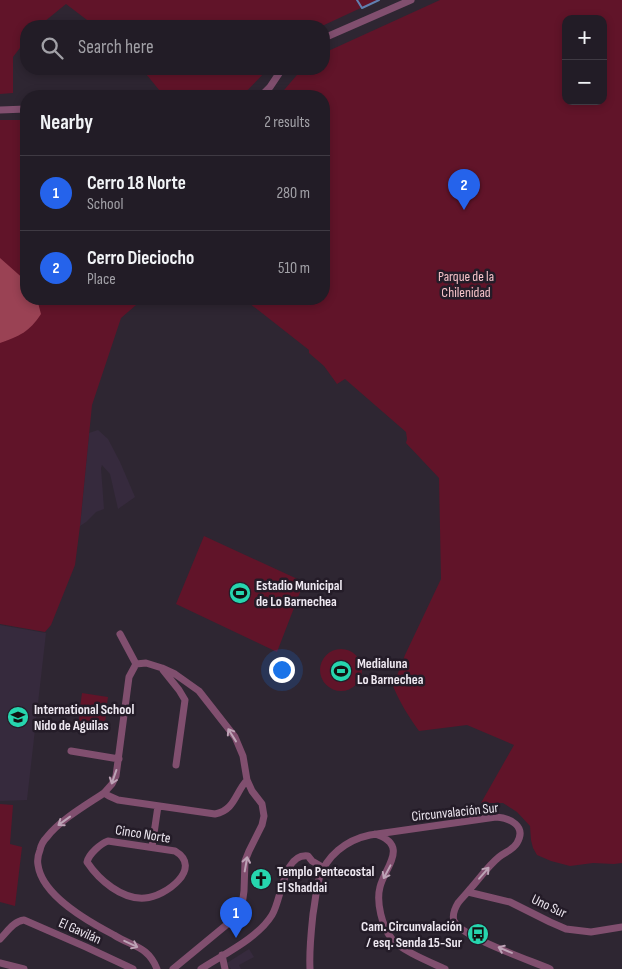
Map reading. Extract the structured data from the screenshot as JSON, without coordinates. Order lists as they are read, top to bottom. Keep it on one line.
{"streets":{"street":["Circunvalación Sur","Cinco Norte","Uno Sur","El Gavilán"]},"crossings":[["Circunvalación Sur","Uno Sur"]],"parks":["Parque de la Chilenidad"],"places":{"sports":["Estadio Municipal de Lo Barnechea","Medialuna Lo Barnechea"],"school or university":["International School Nido de Aguilas"],"church":["Templo Pentecostal El Shaddai"],"bus stop":["Cam. Circunvalación / esq. Senda 15-Sur"]},"page":{"map_buttons":["+","−"],"search":"Search here","heading":["Nearby","2 results"],"list":[{"mark":"1","name":"Cerro 18 Norte","note":"School","value":"280 m"},{"mark":"2","name":"Cerro Dieciocho","note":"Place","value":"510 m"}],"pins":["2","1"]}}
